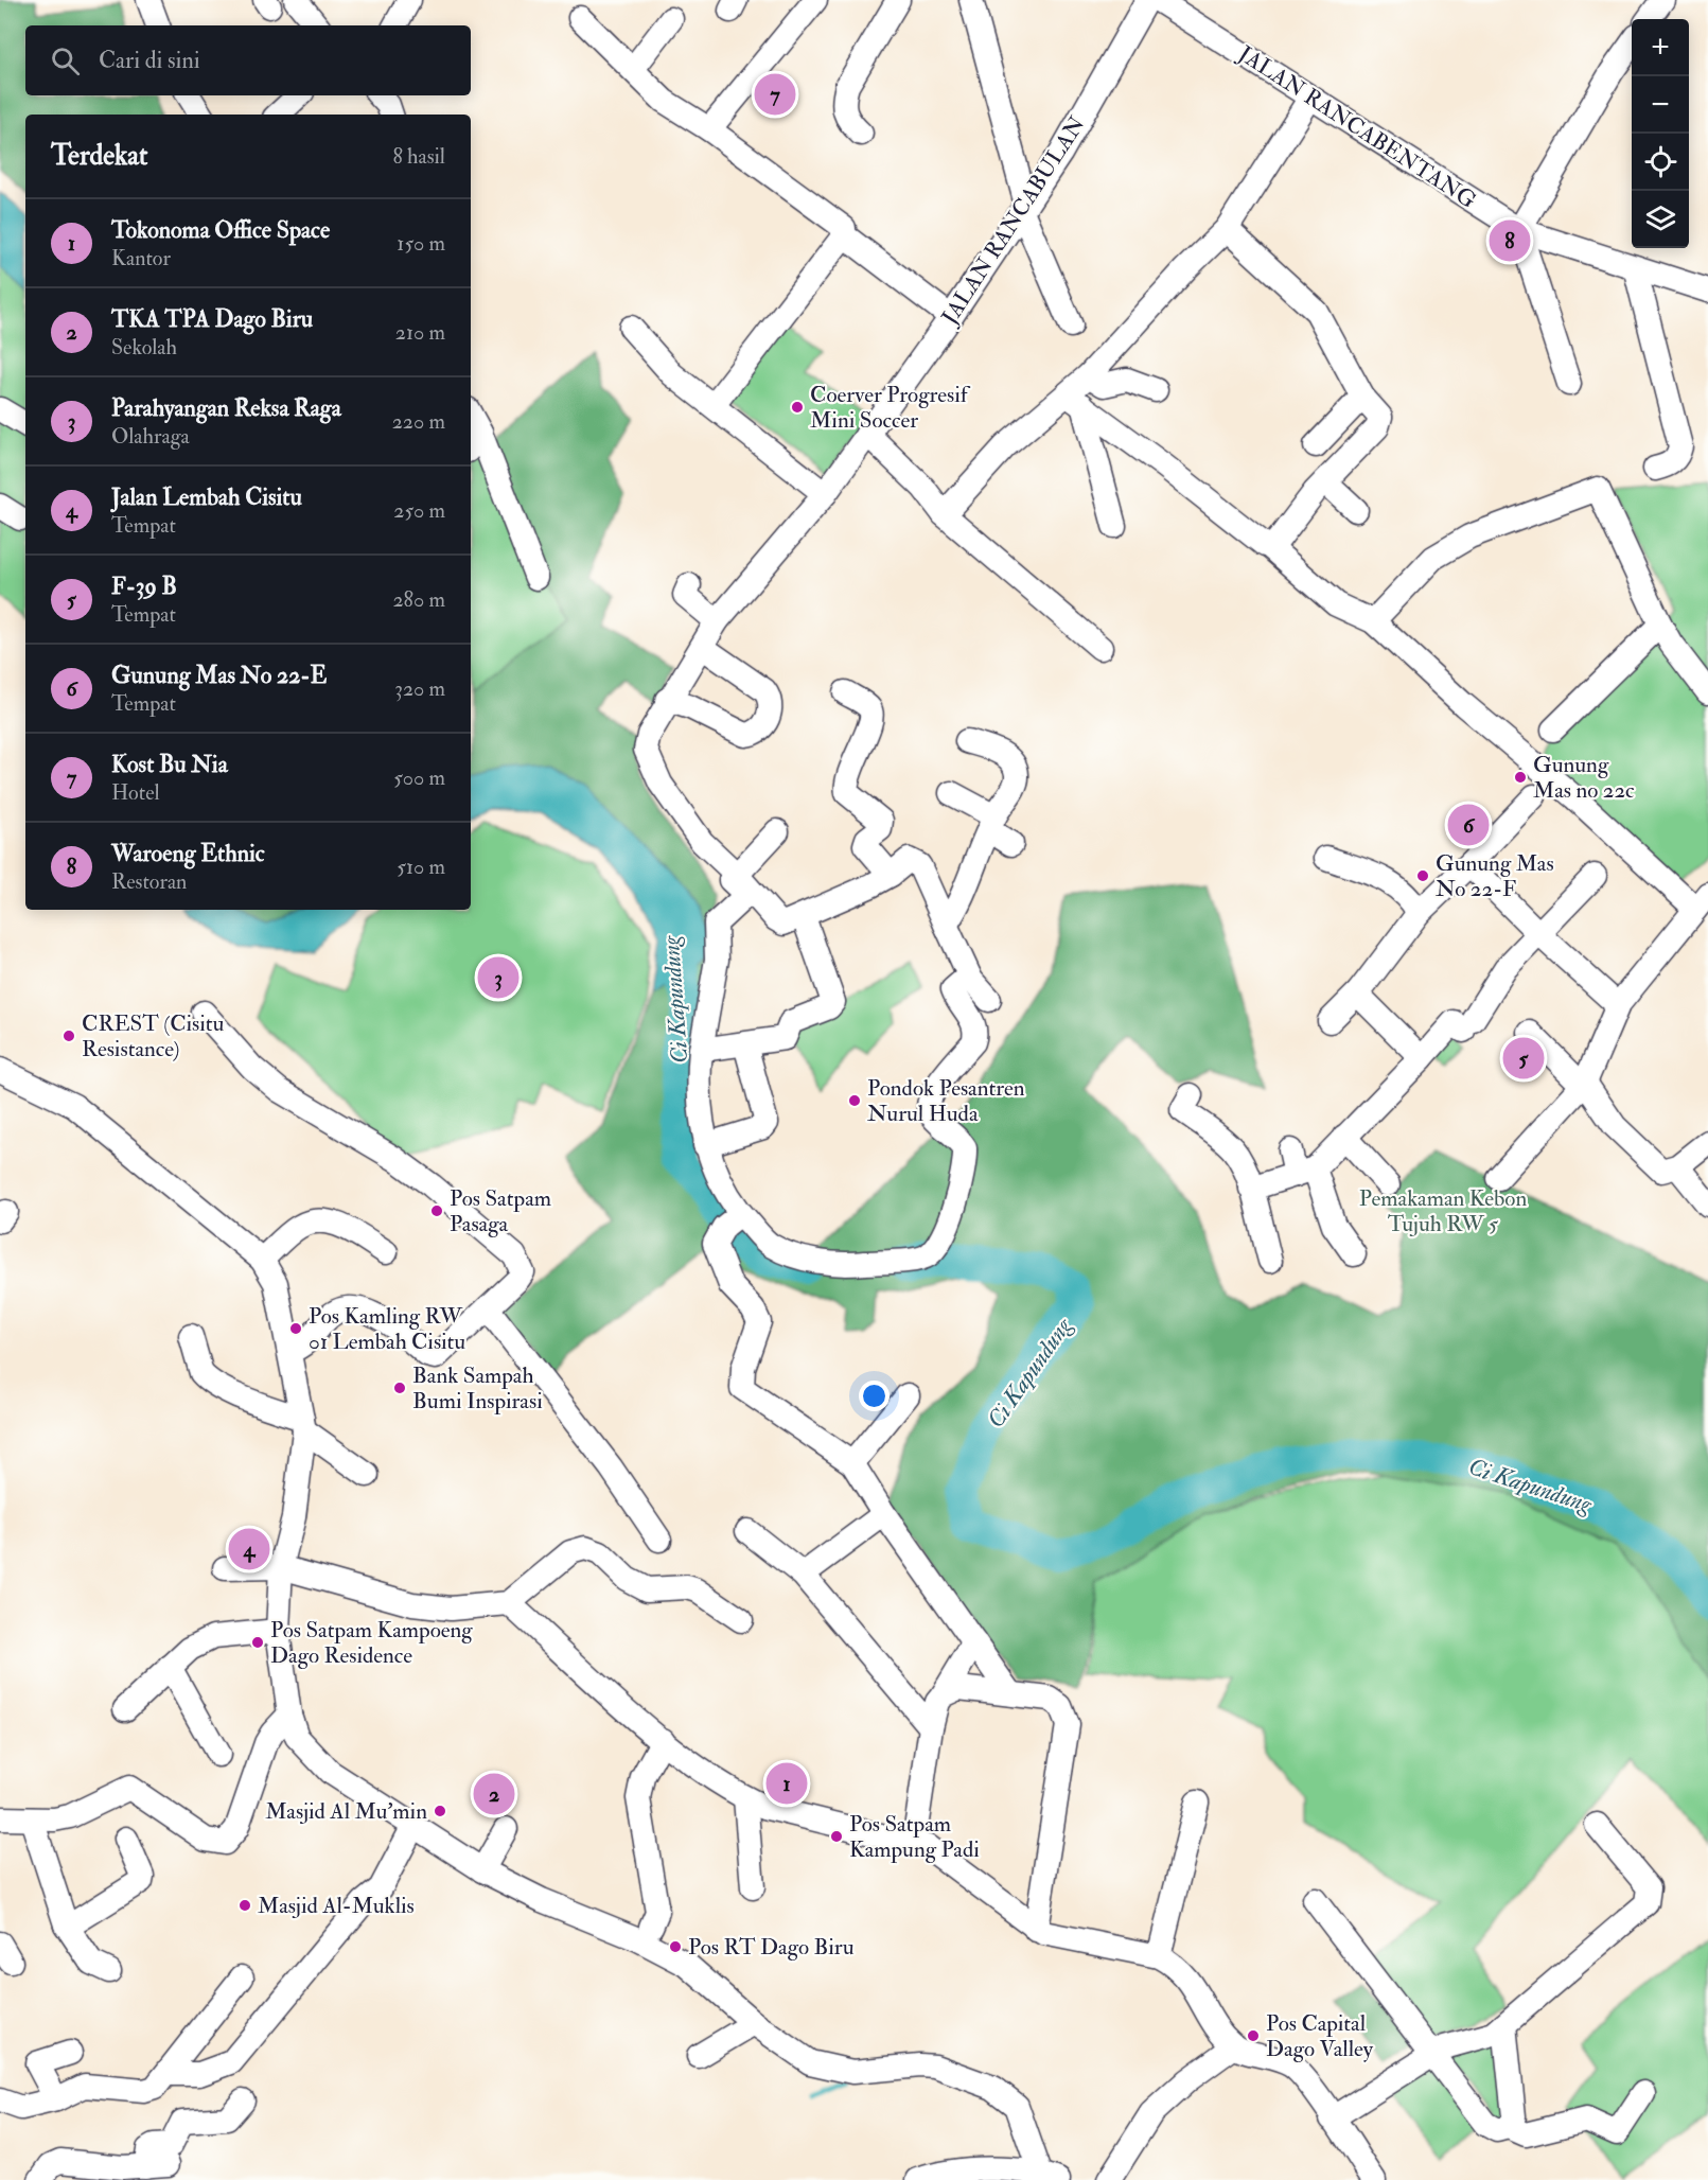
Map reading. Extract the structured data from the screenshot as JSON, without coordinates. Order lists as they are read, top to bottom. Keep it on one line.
{"streets":{"street":["JALAN RANCABENTANG","JALAN RANCABULAN"]},"water":["Ci Kapundung"],"parks":["Pemakaman Kebon Tujuh RW 5"],"places":["Coerver Progresif Mini Soccer","Gunung Mas no 22c","Gunung Mas No 22-F","CREST (Cisitu Resistance)","Pondok Pesantren Nurul Huda","Pos Satpam Pasaga","Pos Kamling RW 01 Lembah Cisitu","Bank Sampah Bumi Inspirasi","Pos Satpam Kampoeng Dago Residence","Masjid Al Mu'min","Pos Satpam Kampung Padi","Masjid Al-Muklis","Pos RT Dago Biru","Pos Capital Dago Valley"],"page":{"map_buttons":["+","−"],"search":"Cari di sini","pins":["7","8","6","3","5","4","1","2"],"heading":["Terdekat","8 hasil"],"list":[{"mark":"1","name":"Tokonoma Office Space","note":"Kantor","value":"150 m"},{"mark":"2","name":"TKA TPA Dago Biru","note":"Sekolah","value":"210 m"},{"mark":"3","name":"Parahyangan Reksa Raga","note":"Olahraga","value":"220 m"},{"mark":"4","name":"Jalan Lembah Cisitu","note":"Tempat","value":"250 m"},{"mark":"5","name":"F-39 B","note":"Tempat","value":"280 m"},{"mark":"6","name":"Gunung Mas No 22-E","note":"Tempat","value":"320 m"},{"mark":"7","name":"Kost Bu Nia","note":"Hotel","value":"500 m"},{"mark":"8","name":"Waroeng Ethnic","note":"Restoran","value":"510 m"}]}}
